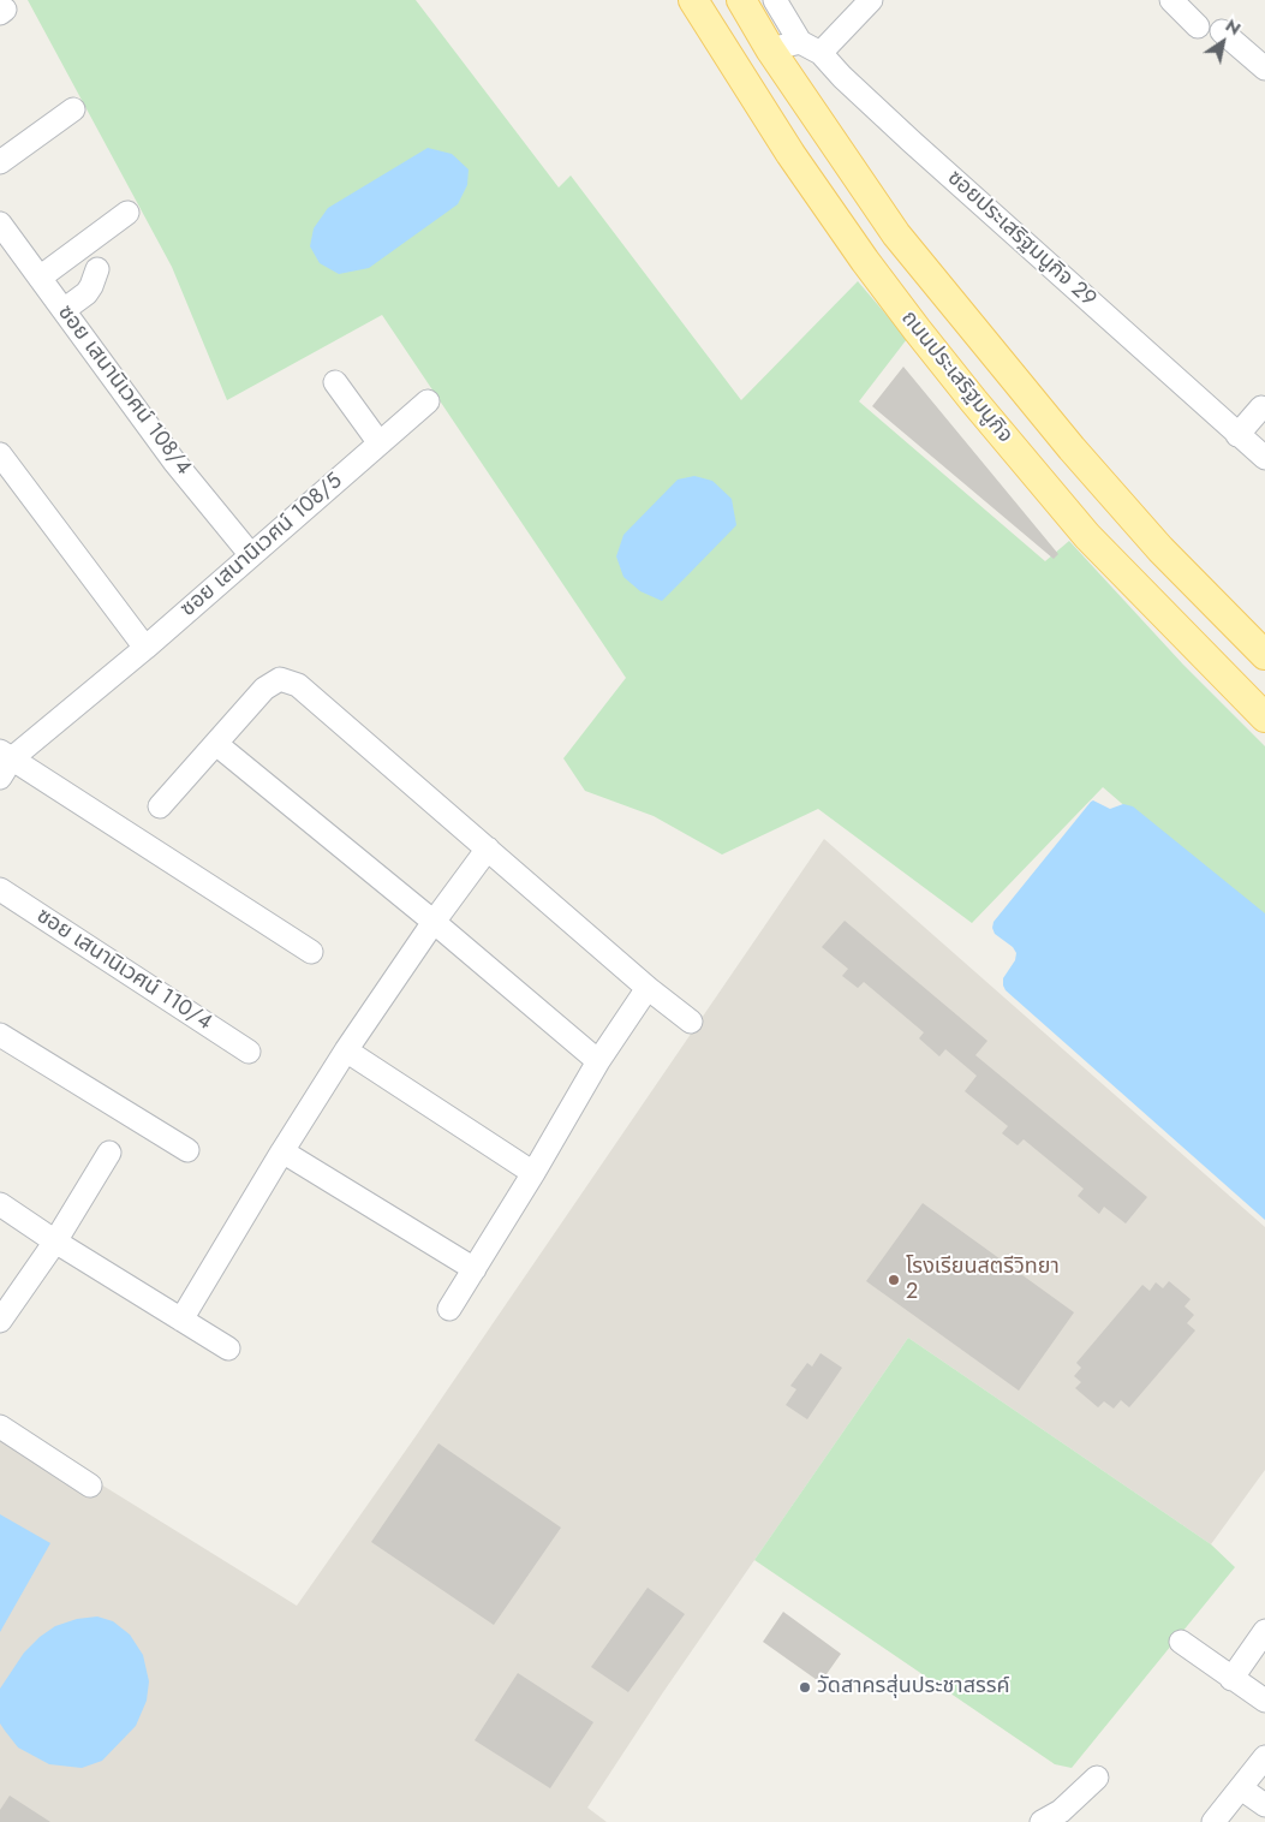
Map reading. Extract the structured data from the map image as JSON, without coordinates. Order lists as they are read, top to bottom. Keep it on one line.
{"streets":{"main road":["ถนนประเสริฐมนูกิจ"],"street":["ซอยประเสริฐมนูกิจ 29","ซอย เสนานิเวศน์ 108/4","ซอย เสนานิเวศน์ 108/5","ซอย เสนานิเวศน์ 110/4"]},"crossings":[["ซอย เสนานิเวศน์ 108/4","ซอย เสนานิเวศน์ 108/5"]],"places":["โรงเรียนสตรีวิทยา 2","วัดสาครสุ่นประชาสรรค์"],"north":"top right"}
